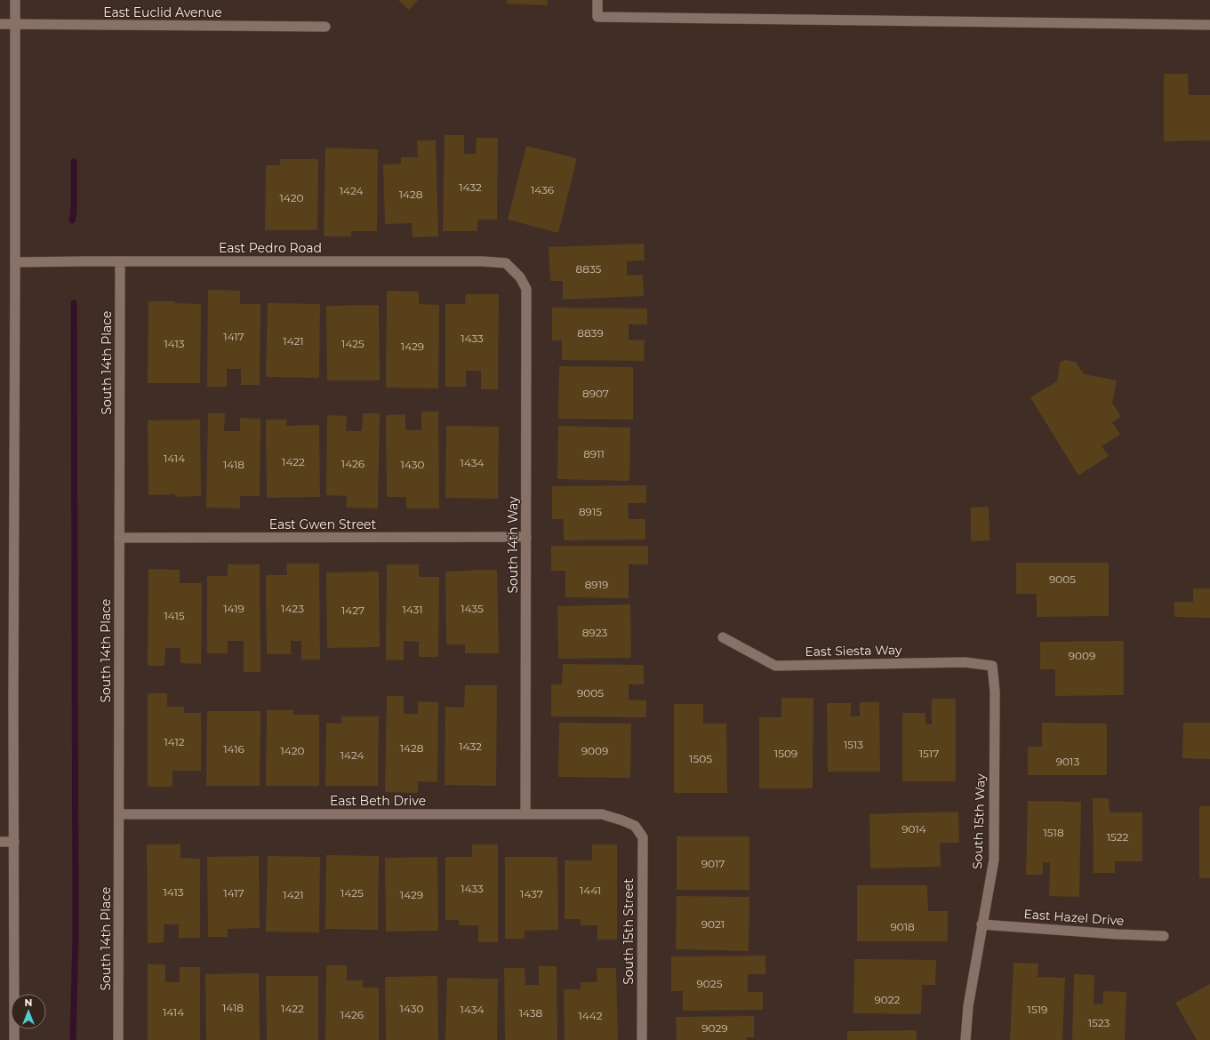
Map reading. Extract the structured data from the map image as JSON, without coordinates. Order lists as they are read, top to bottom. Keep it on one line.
{"streets":{"street":["East Euclid Avenue","East Pedro Road","South 14th Place","East Gwen Street","South 14th Way","East Siesta Way","East Beth Drive","South 15th Way","East Hazel Drive","South 15th Street"]},"crossings":[["East Pedro Road","South 14th Place"],["East Pedro Road","South 14th Way"],["South 14th Place","East Gwen Street"],["South 14th Place","East Beth Drive"],["East Gwen Street","South 14th Way"],["South 14th Way","East Beth Drive"],["East Siesta Way","South 15th Way"],["East Beth Drive","South 15th Street"],["South 15th Way","East Hazel Drive"]],"house_numbers":["1432","1436","1424","1428","1420","8835","8839","1417","1433","1421","1413","1425","1429","8907","8911","1414","1422","1434","1426","1418","1430","8915","9005","8919","1419","1423","1435","1431","1427","1415","8923","9009","9005","1412","1513","1432","1428","1416","1420","9009","1509","1517","1424","1505","9013","9014","1518","1522","9017","1433","1441","1413","1417","1425","1437","1421","1429","9021","9018","9025","9022","1418","1422","1430","1434","1519","1414","1438","1426","1442","1523","9029"],"north":"top"}
